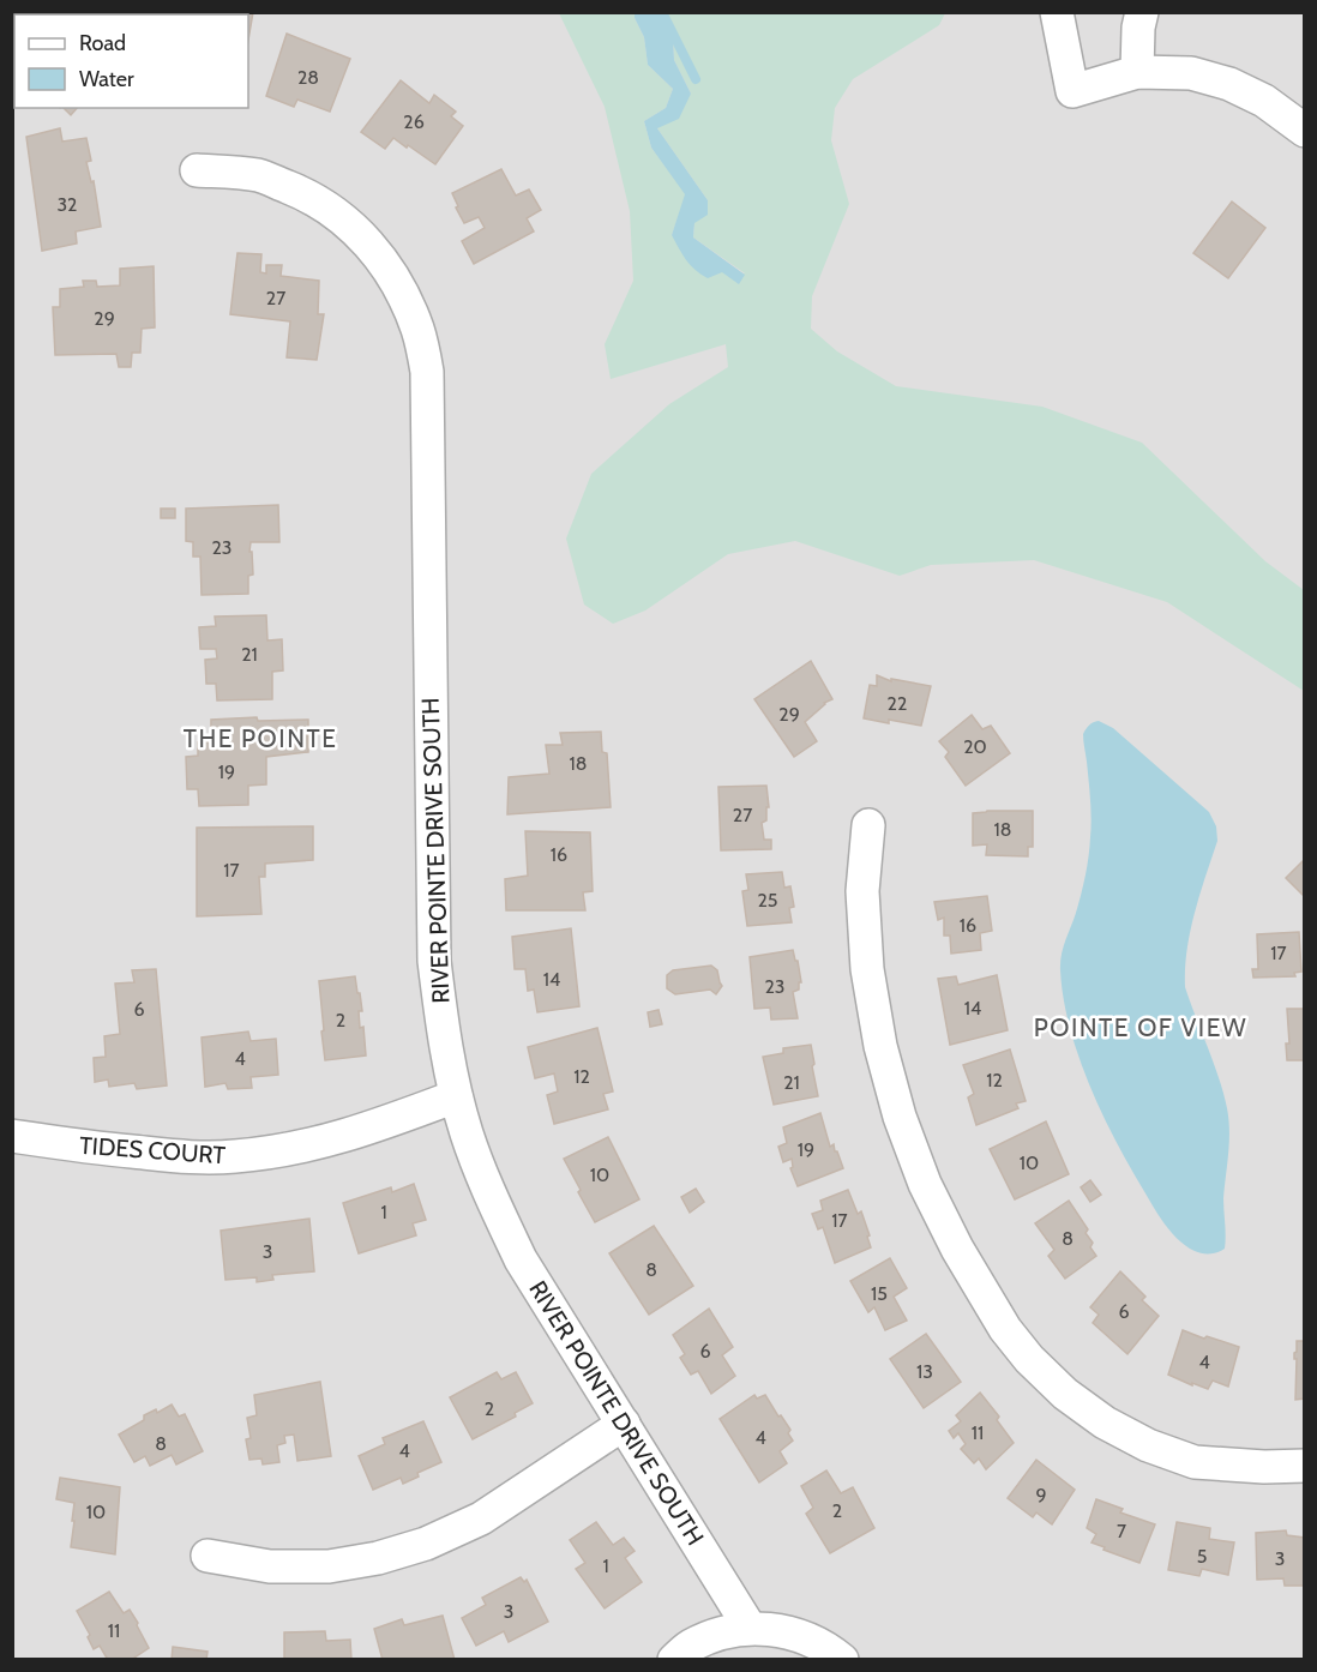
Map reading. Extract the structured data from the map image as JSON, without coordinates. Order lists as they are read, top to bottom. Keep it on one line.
{"streets":{"street":["RIVER POINTE DRIVE SOUTH","TIDES COURT"]},"crossings":[["RIVER POINTE DRIVE SOUTH","TIDES COURT"]],"districts":["THE POINTE","POINTE OF VIEW"],"house_numbers":["28","26","32","27","29","23","21","22","29","20","18","19","27","18","16","17","25","16","17","14","23","14","6","2","4","12","12","21","19","10","10","1","17","8","3","8","15","6","6","4","13","2","11","4","8","4","9","2","10","7","5","3","1","3","11"],"legend":["Road","Water"]}
